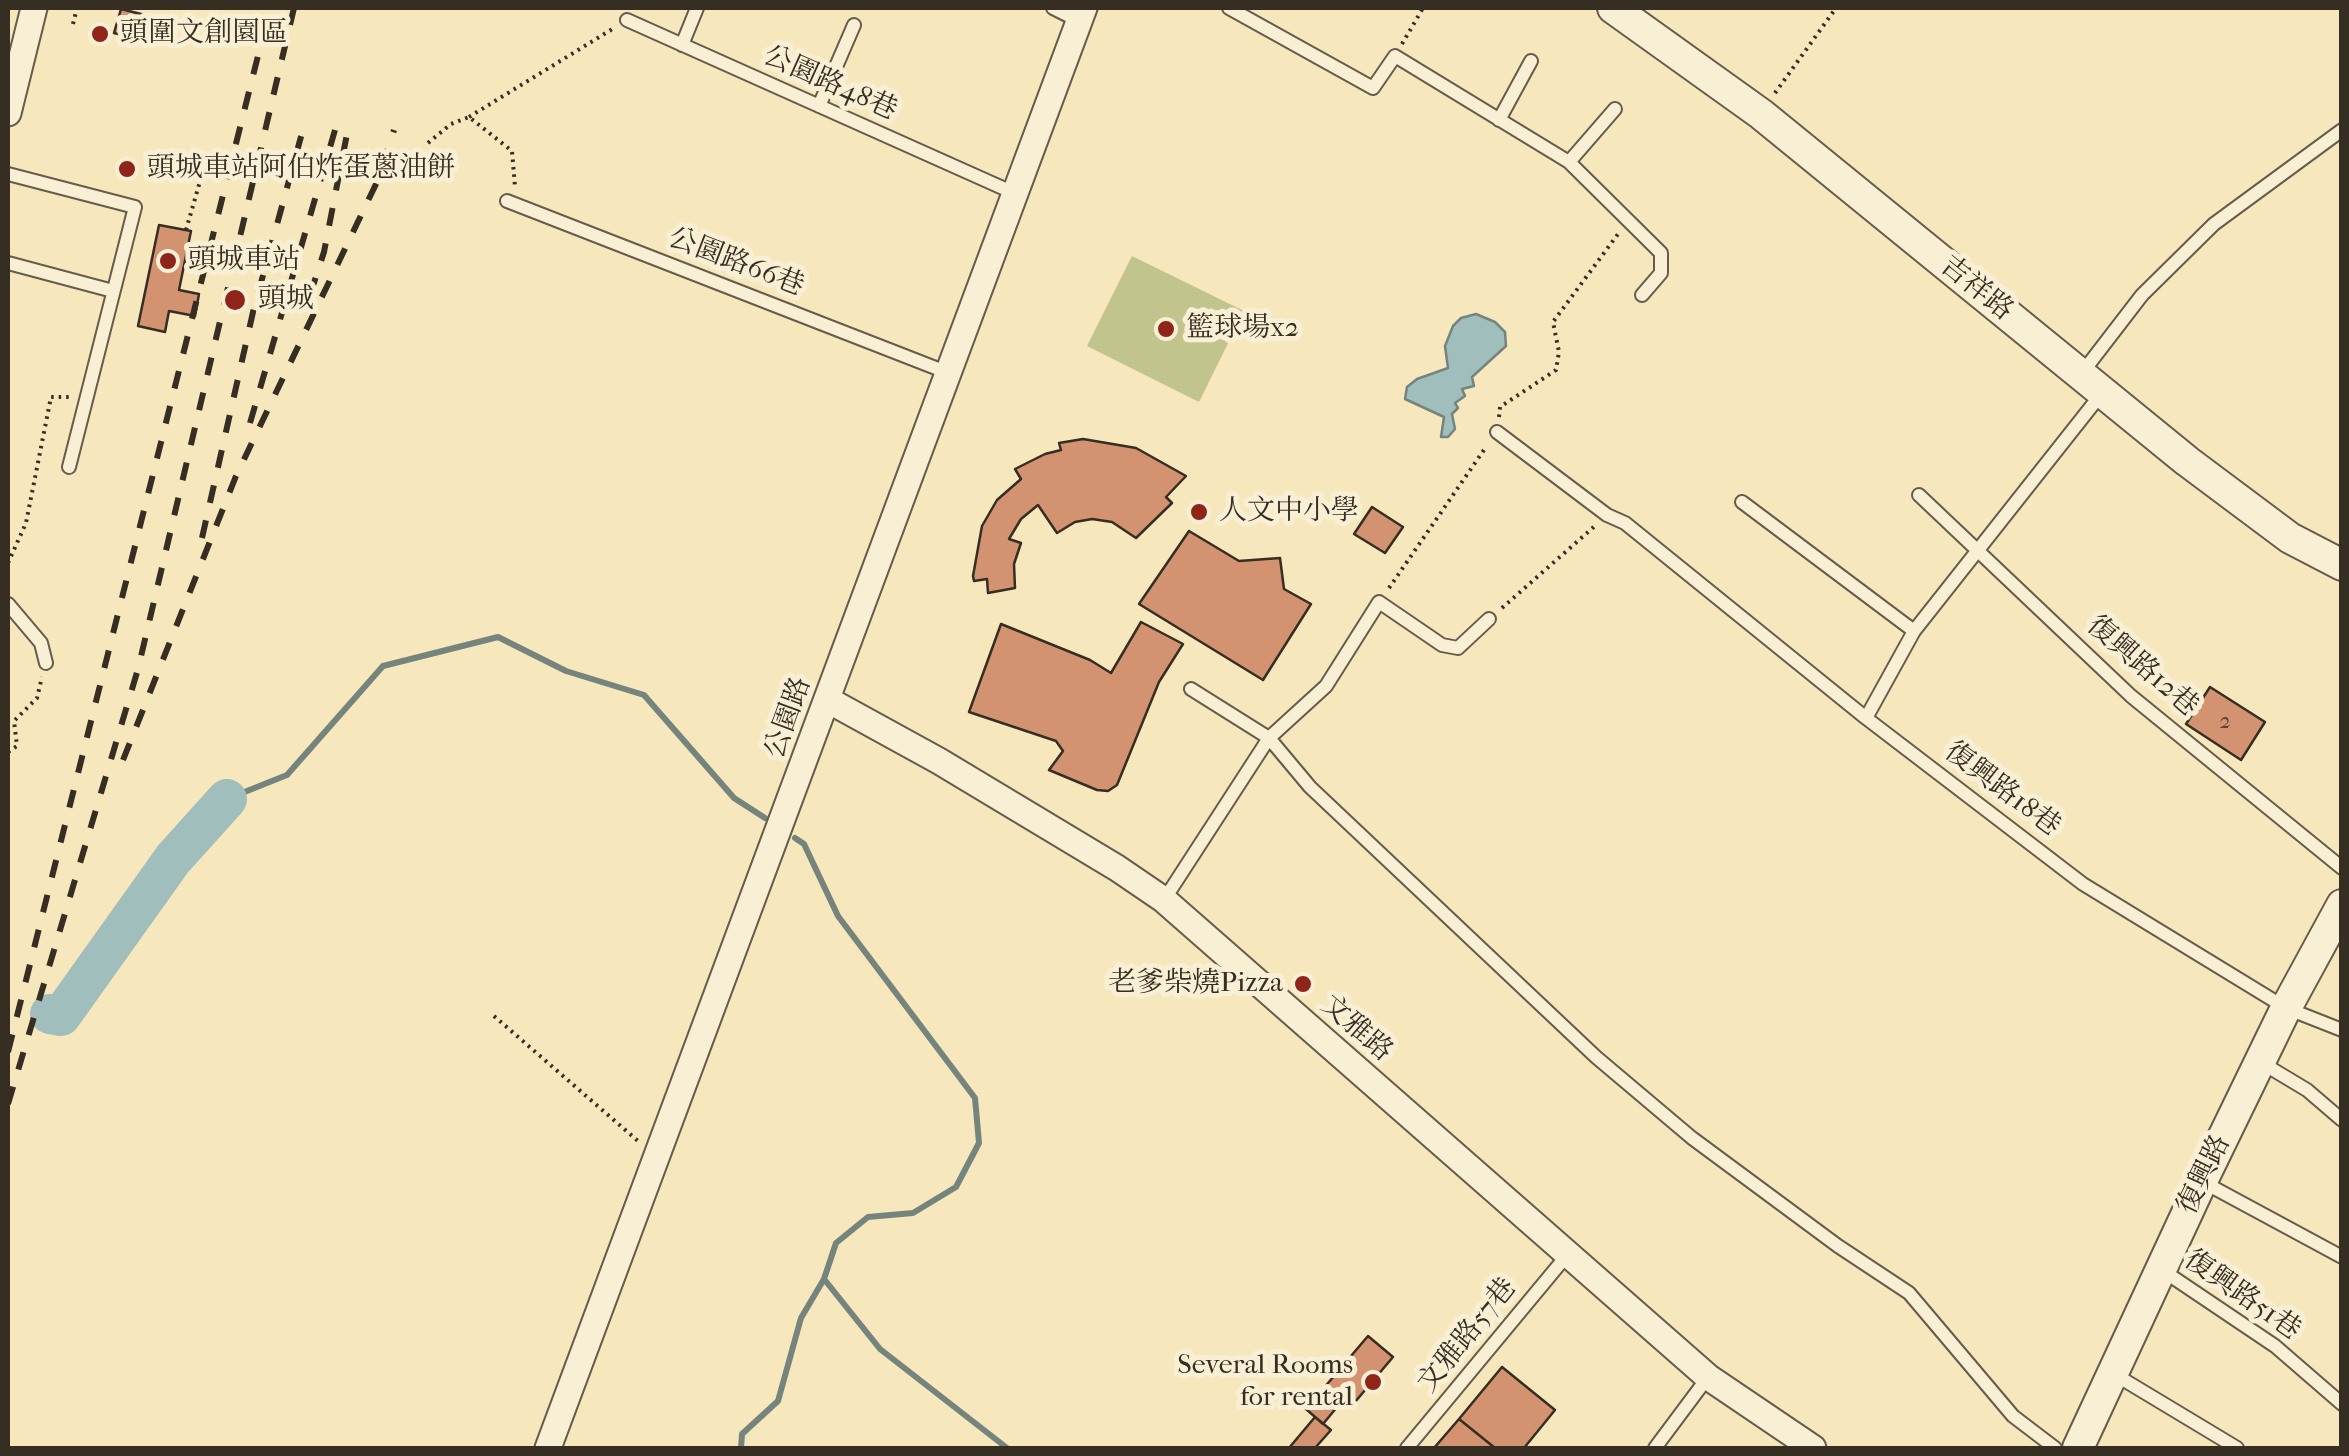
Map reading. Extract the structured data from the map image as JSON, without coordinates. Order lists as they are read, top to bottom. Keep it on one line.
{"streets":{"street":["吉祥路","公園路","文雅路","復興路"],"lane":["公園路48巷","公園路66巷","復興路12巷","復興路18巷","復興路51巷","文雅路57巷"]},"crossings":[["公園路48巷","公園路"],["公園路66巷","公園路"],["公園路","文雅路"],["復興路18巷","復興路"],["文雅路","文雅路57巷"],["復興路","復興路51巷"]],"places":["頭圍文創園區","頭城車站阿伯炸蛋蔥油餅","頭城車站","頭城","籃球場x2","人文中小學","老爹柴燒Pizza","Several Rooms for rental"],"house_numbers":["2"]}
